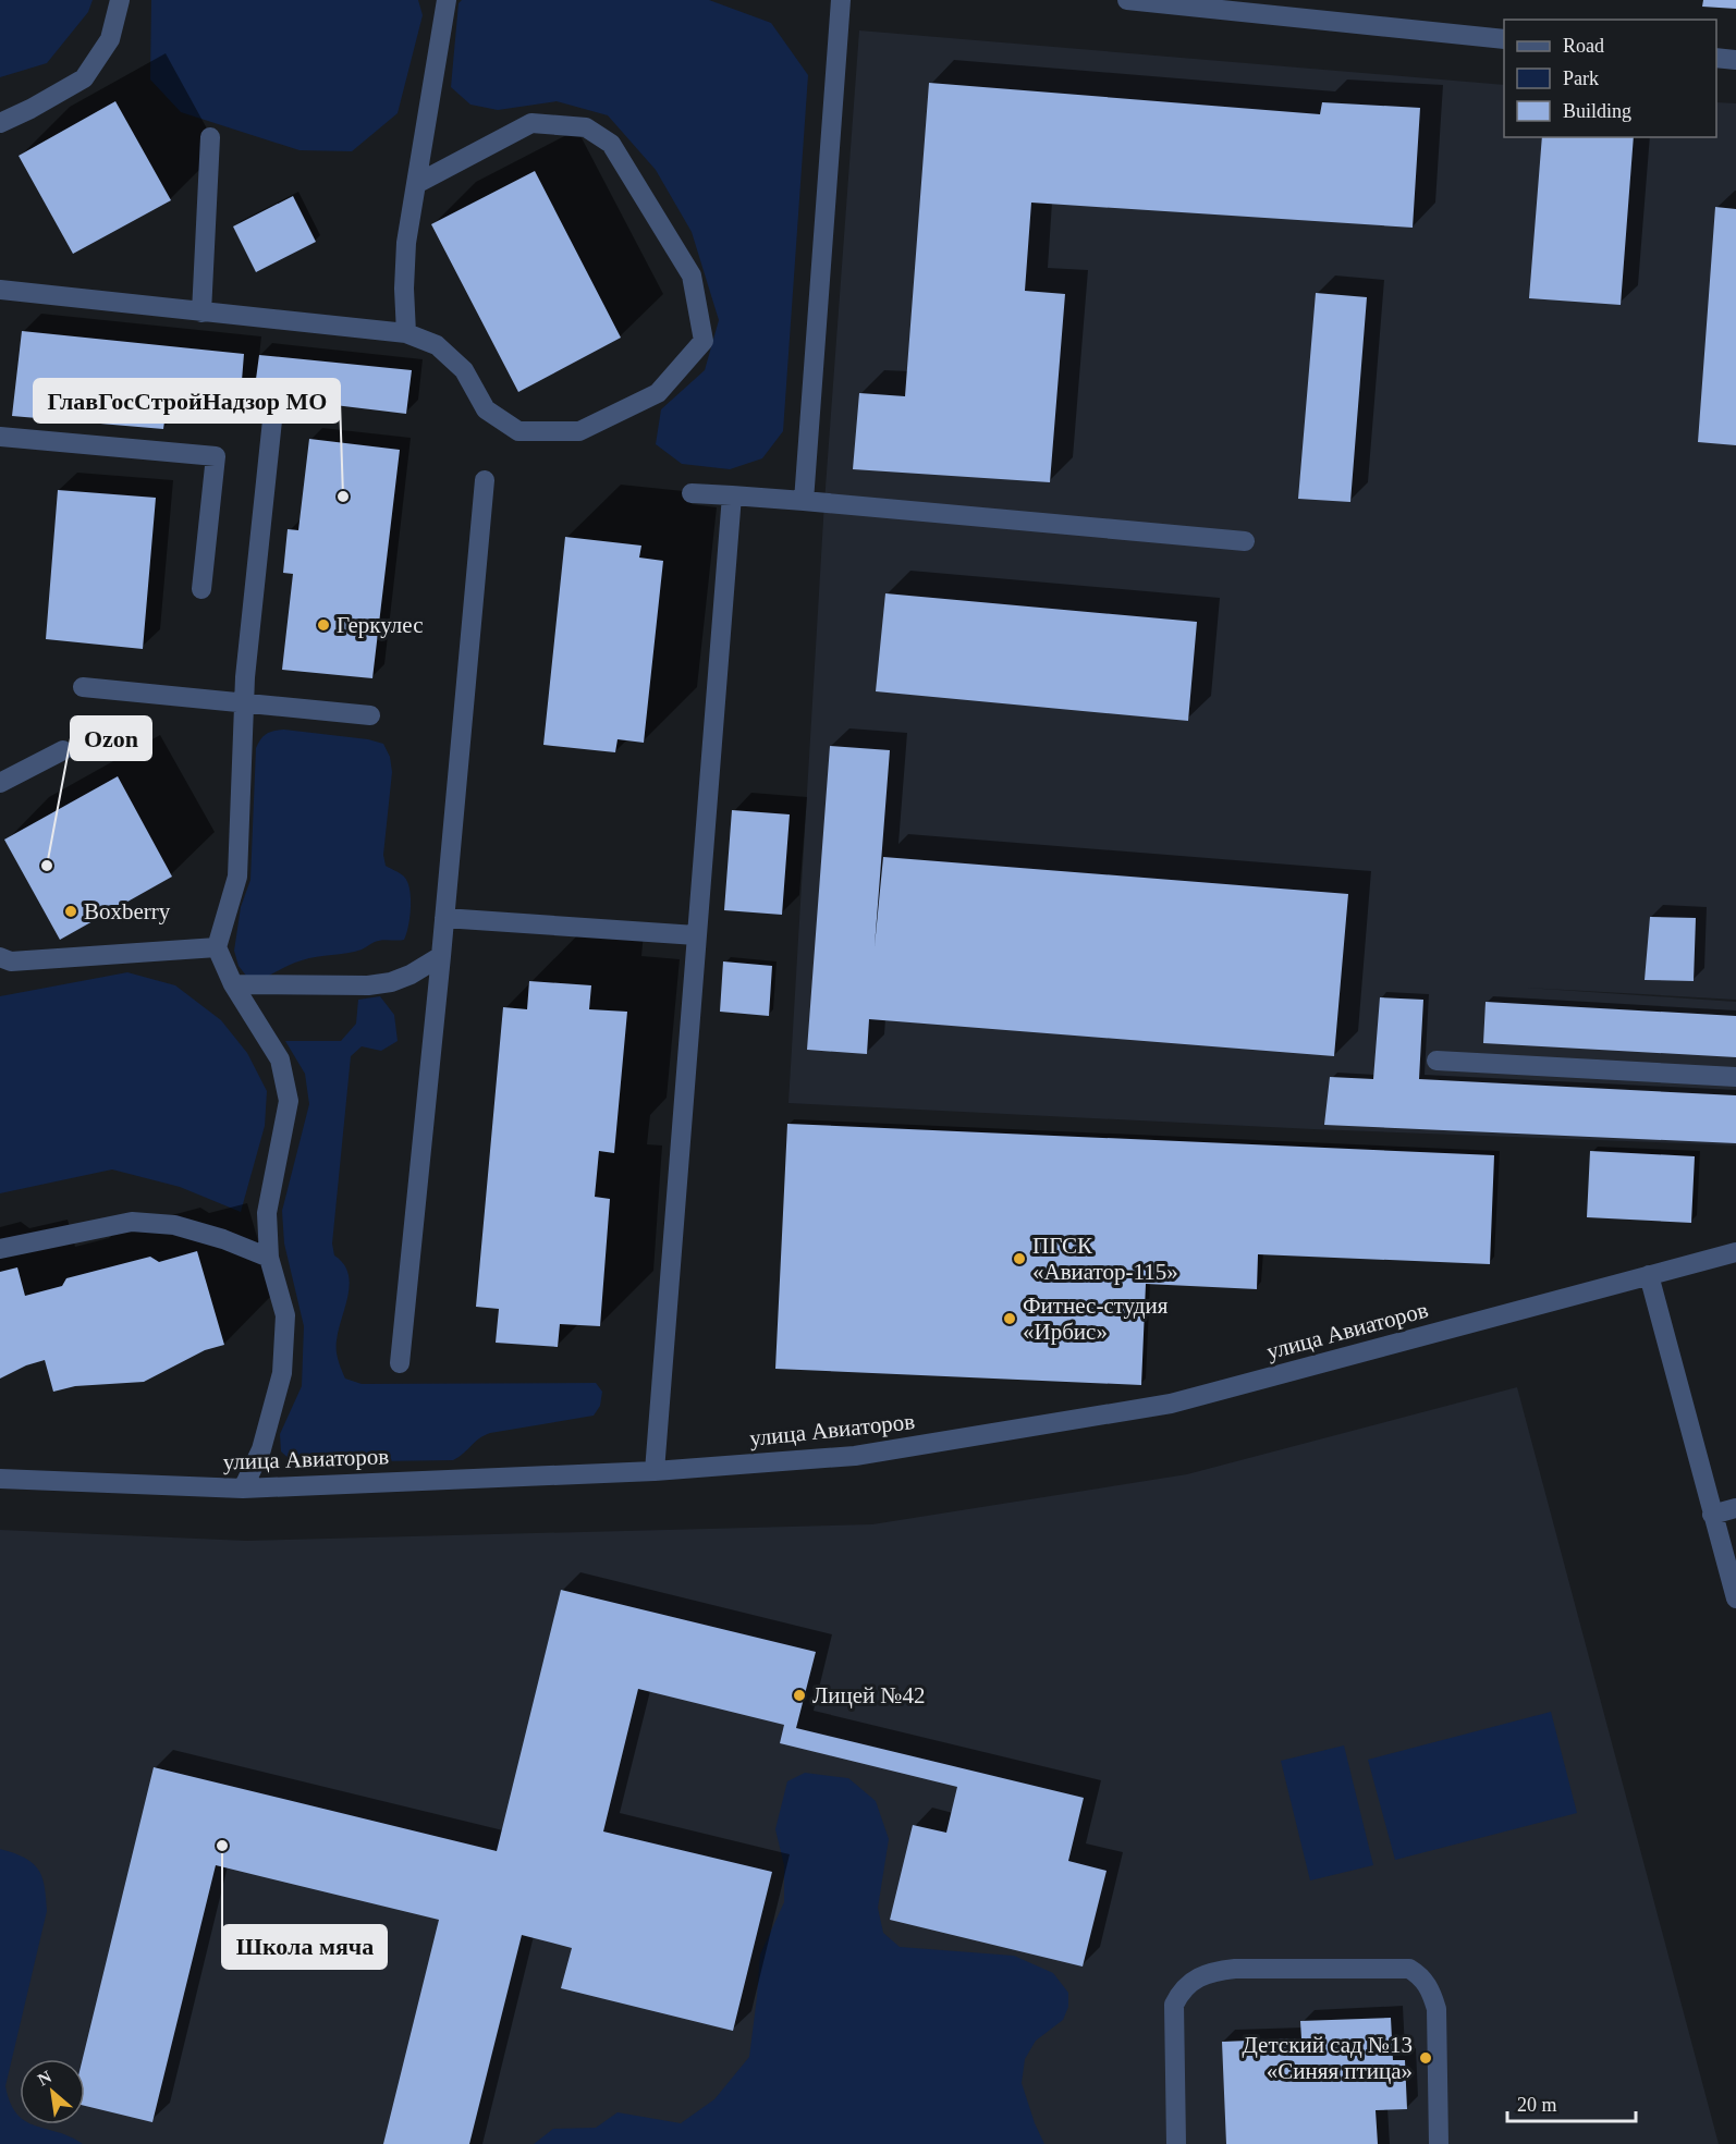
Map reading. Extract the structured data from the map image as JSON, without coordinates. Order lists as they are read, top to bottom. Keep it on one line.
{"streets":{"street":["улица Авиаторов"]},"places":["ГлавГосСтройНадзор МО","Геркулес","Ozon","Boxberry","ПГСК «Авиатор-115»","Фитнес-студия «Ирбис»","Лицей №42","Школа мяча","Детский сад №13 «Синяя птица»"],"legend":["Road","Park","Building"],"scale_bar":"20 m","north":"top left"}
